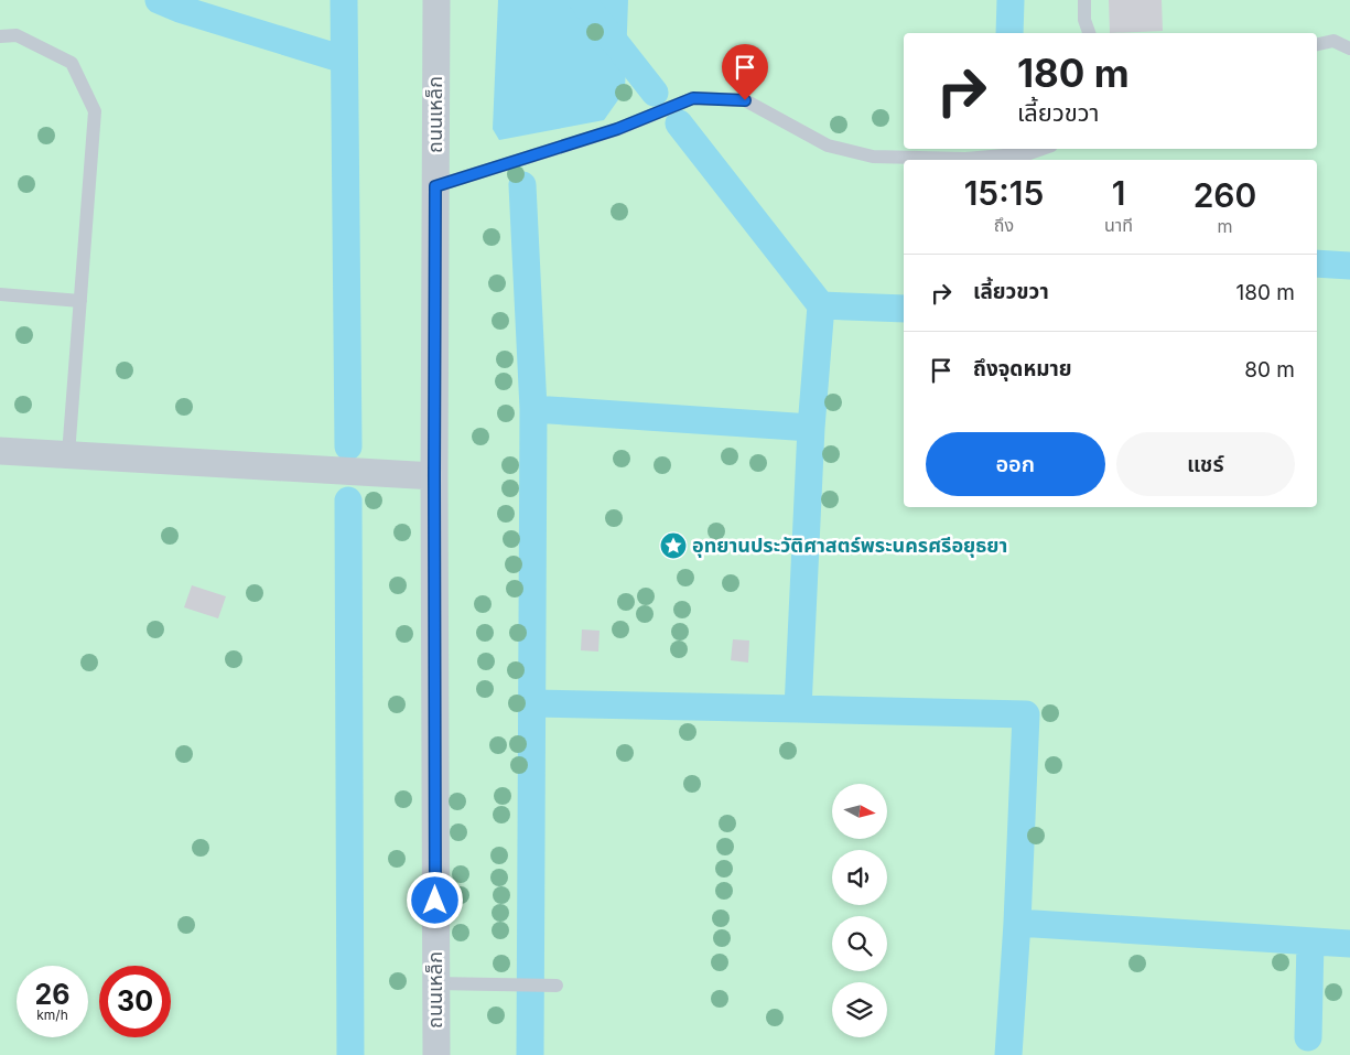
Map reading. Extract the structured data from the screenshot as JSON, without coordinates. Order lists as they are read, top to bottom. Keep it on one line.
{"streets":{"street":["ถนนเหล็ก"]},"places":{"place":["อุทยานประวัติศาสตร์พระนครศรีอยุธยา"]},"north":"right","page":{"turn":["180 m","เลี้ยวขวา"],"eta":["15:15","ถึง","1","นาที","260","m"],"list":[{"name":"เลี้ยวขวา","value":"180 m"},{"name":"ถึงจุดหมาย","value":"80 m"}],"buttons":["ออก","แชร์"],"speed":"26 km/h","limit":"30"}}
